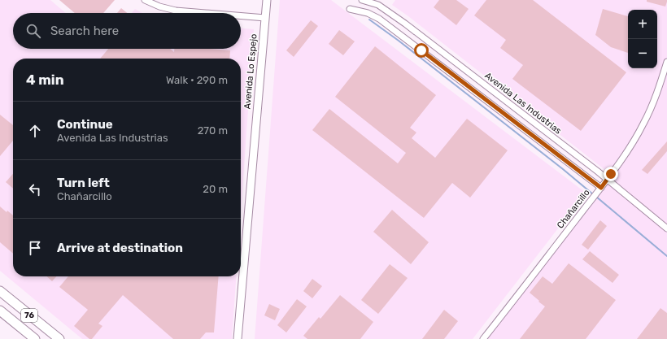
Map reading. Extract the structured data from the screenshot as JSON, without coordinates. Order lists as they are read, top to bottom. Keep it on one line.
{"streets":{"main road":["Avenida Lo Espejo","76"],"street":["Avenida Las Industrias","Chañarcillo"]},"crossings":[["Avenida Las Industrias","Chañarcillo"]],"page":{"map_buttons":["+","−"],"search":"Search here","heading":["4 min","Walk · 290 m"],"list":[["Continue","Avenida Las Industrias","270 m"],["Turn left","Chañarcillo","20 m"],"Arrive at destination"]}}
